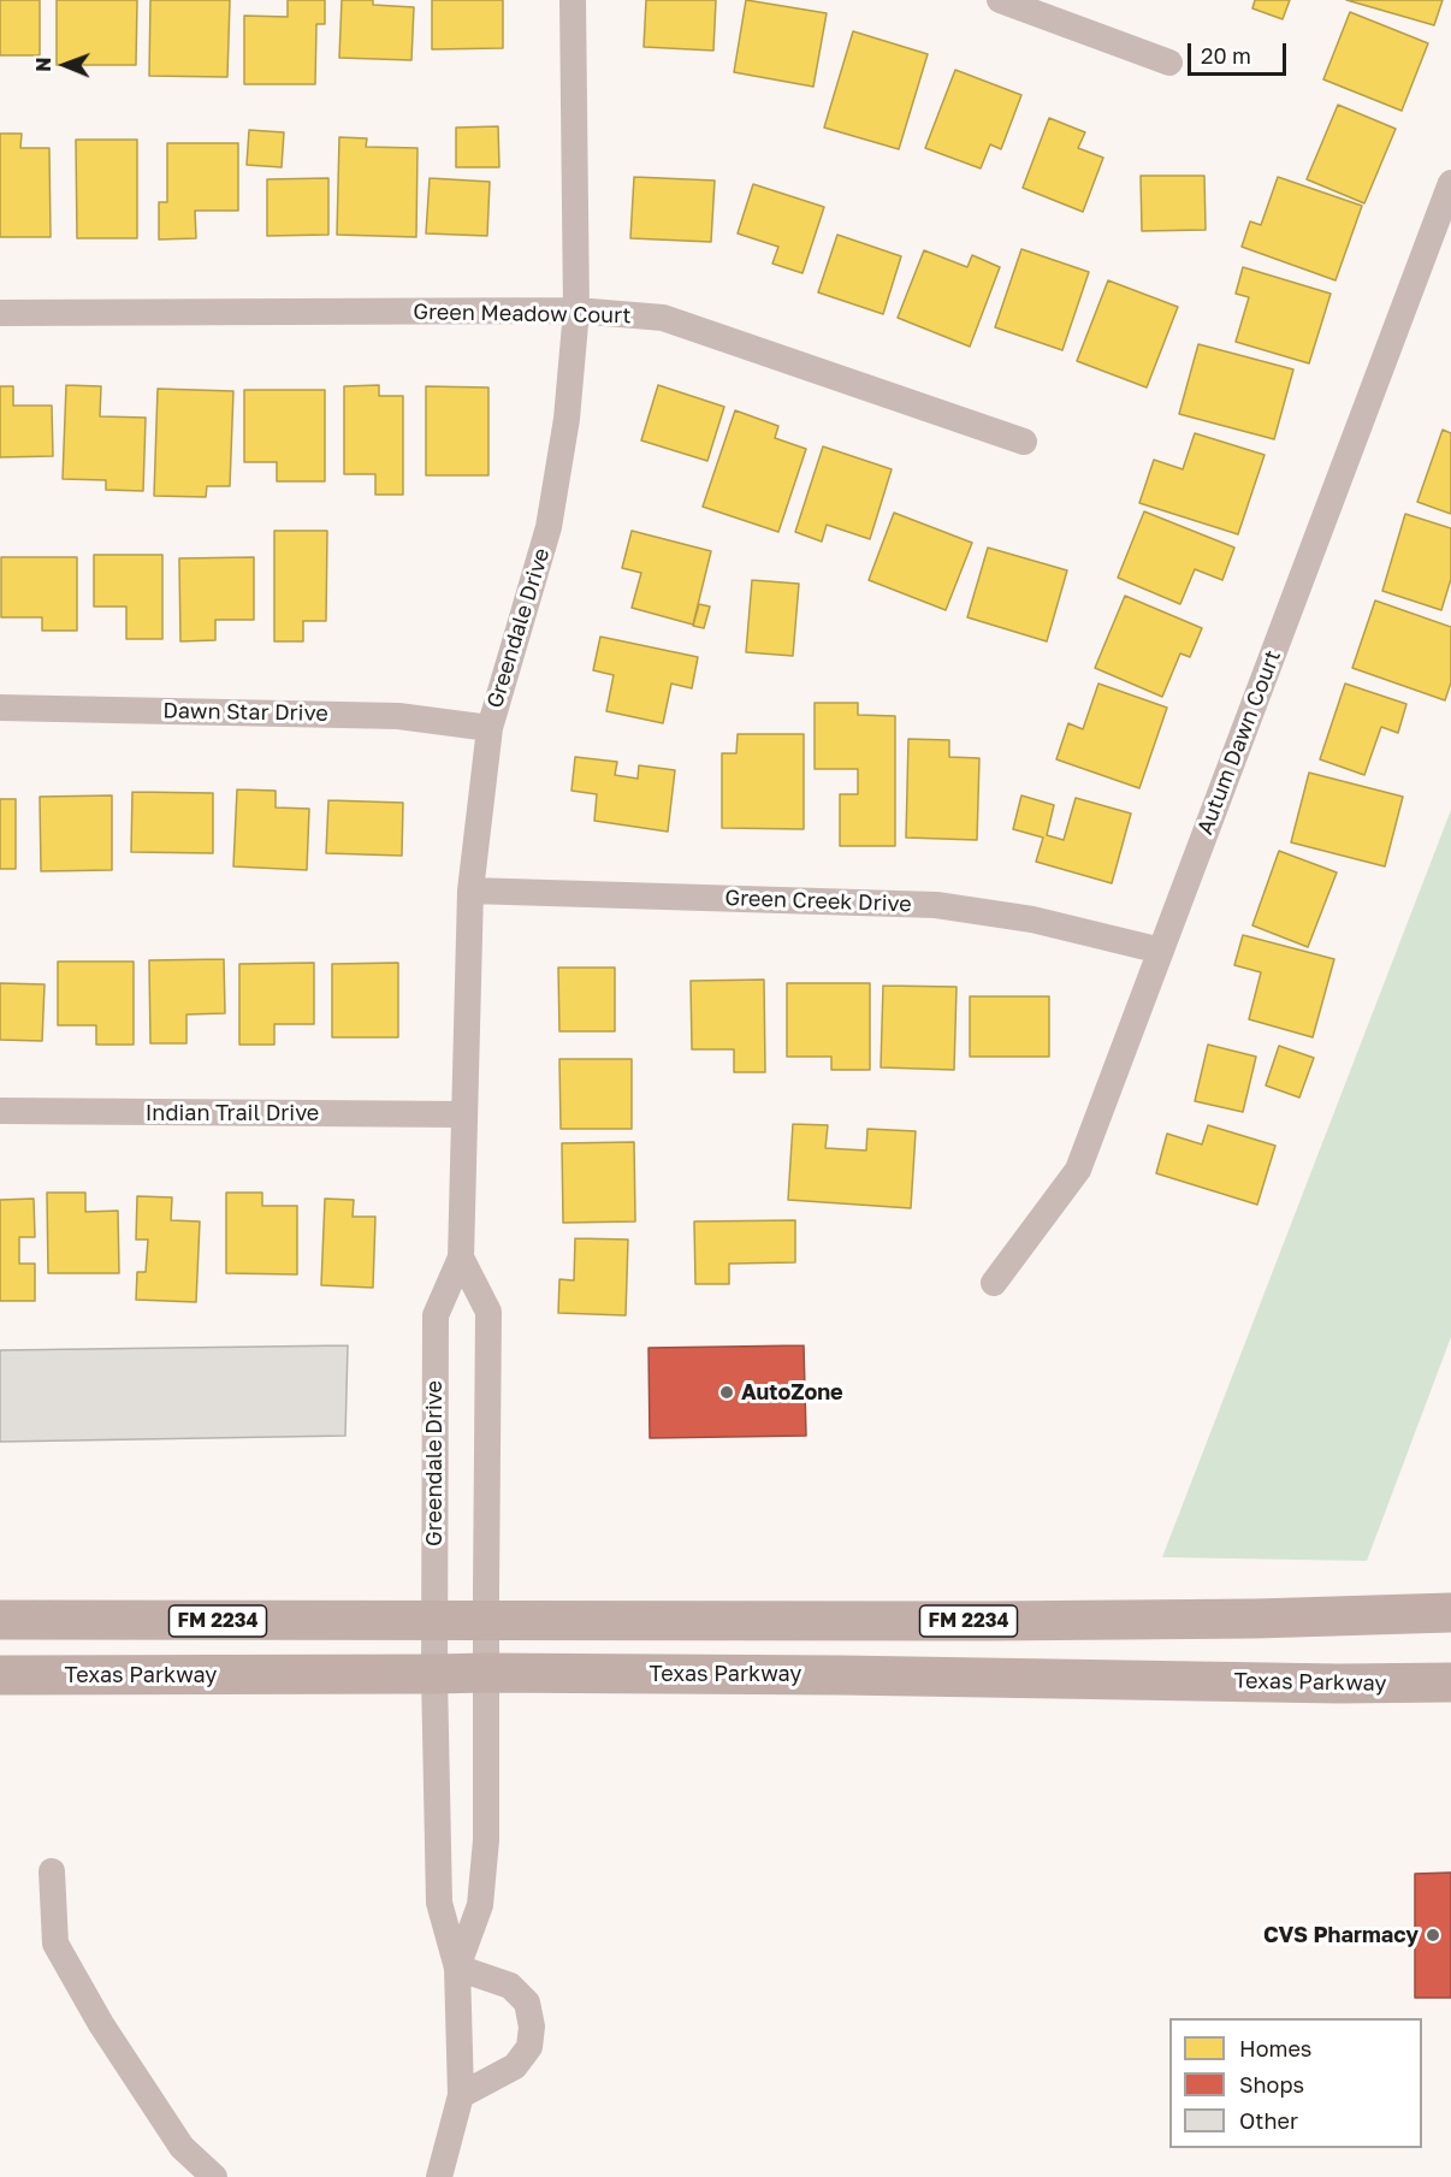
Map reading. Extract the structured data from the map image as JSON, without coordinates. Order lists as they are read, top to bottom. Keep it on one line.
{"streets":{"main road":["FM 2234","Texas Parkway"],"street":["Green Meadow Court","Greendale Drive","Dawn Star Drive","Autum Dawn Court","Green Creek Drive","Indian Trail Drive"]},"crossings":[["Green Meadow Court","Greendale Drive"],["Greendale Drive","Dawn Star Drive"],["Greendale Drive","Green Creek Drive"],["Greendale Drive","Indian Trail Drive"],["Greendale Drive","FM 2234"],["Greendale Drive","Texas Parkway"],["Autum Dawn Court","Green Creek Drive"]],"places":["AutoZone","CVS Pharmacy"],"legend":["Homes","Shops","Other"],"scale_bar":"20 m","north":"left"}
